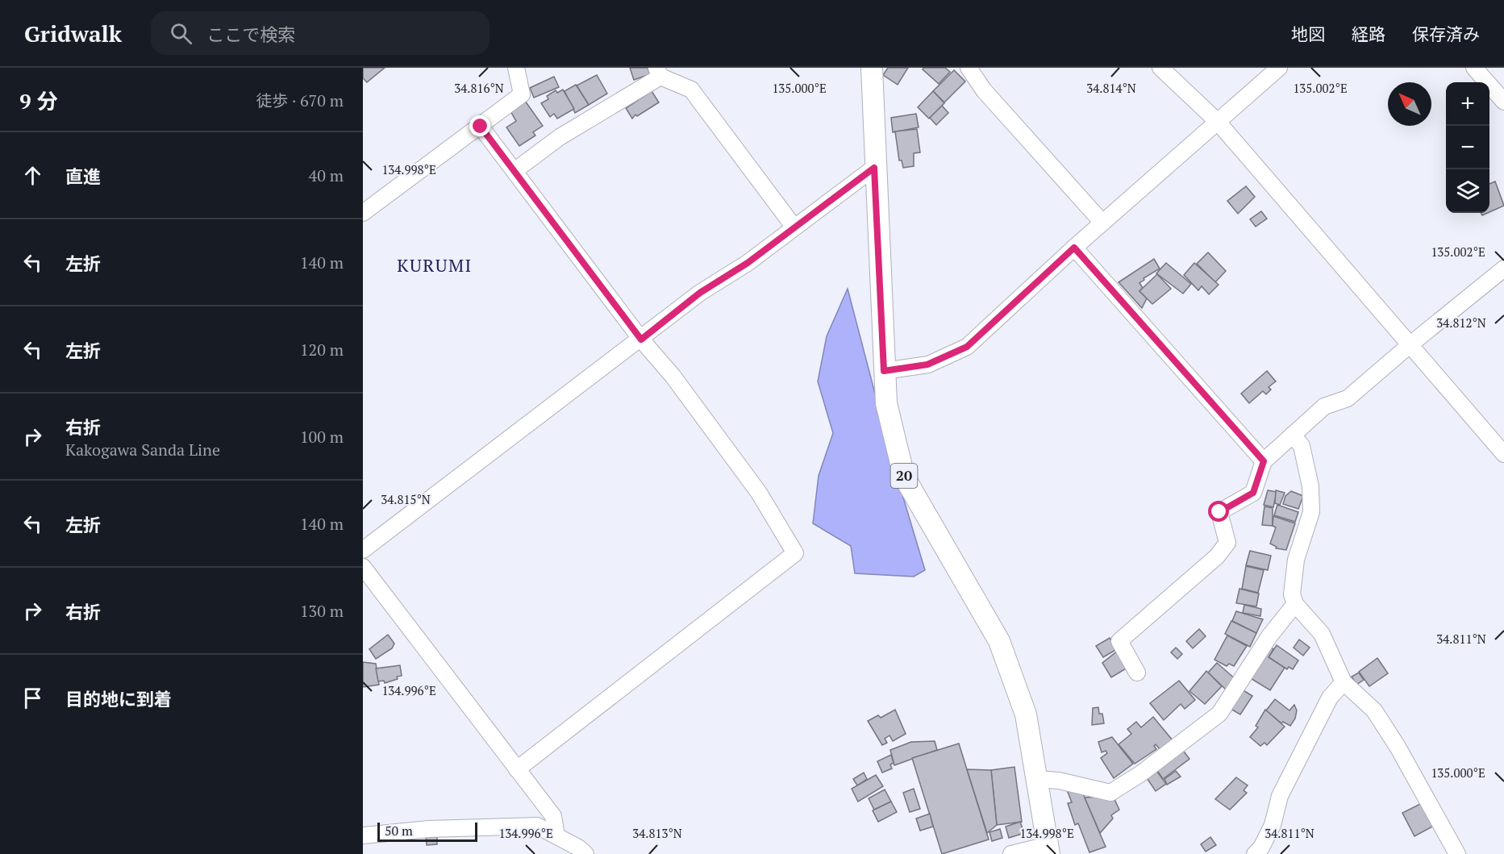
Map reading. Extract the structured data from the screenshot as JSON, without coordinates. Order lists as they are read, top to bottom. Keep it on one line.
{"streets":{"main road":["20"]},"districts":["KURUMI"],"scale_bar":"50 m","north":"top left","page":{"header":"Gridwalk","search":"ここで検索","nav":["地図","経路","保存済み"],"heading":["9 分","徒歩 · 670 m"],"map_buttons":["+","−"],"list":[["直進","40 m"],["左折","140 m"],["左折","120 m"],["右折","Kakogawa Sanda Line","100 m"],["左折","140 m"],["右折","130 m"],"目的地に到着"],"scale":"50 m"},"coordinates":["34.816°N","135.000°E","34.814°N","135.002°E","134.998°E","34.812°N","34.815°N","34.811°N","134.996°E","34.813°N"]}
